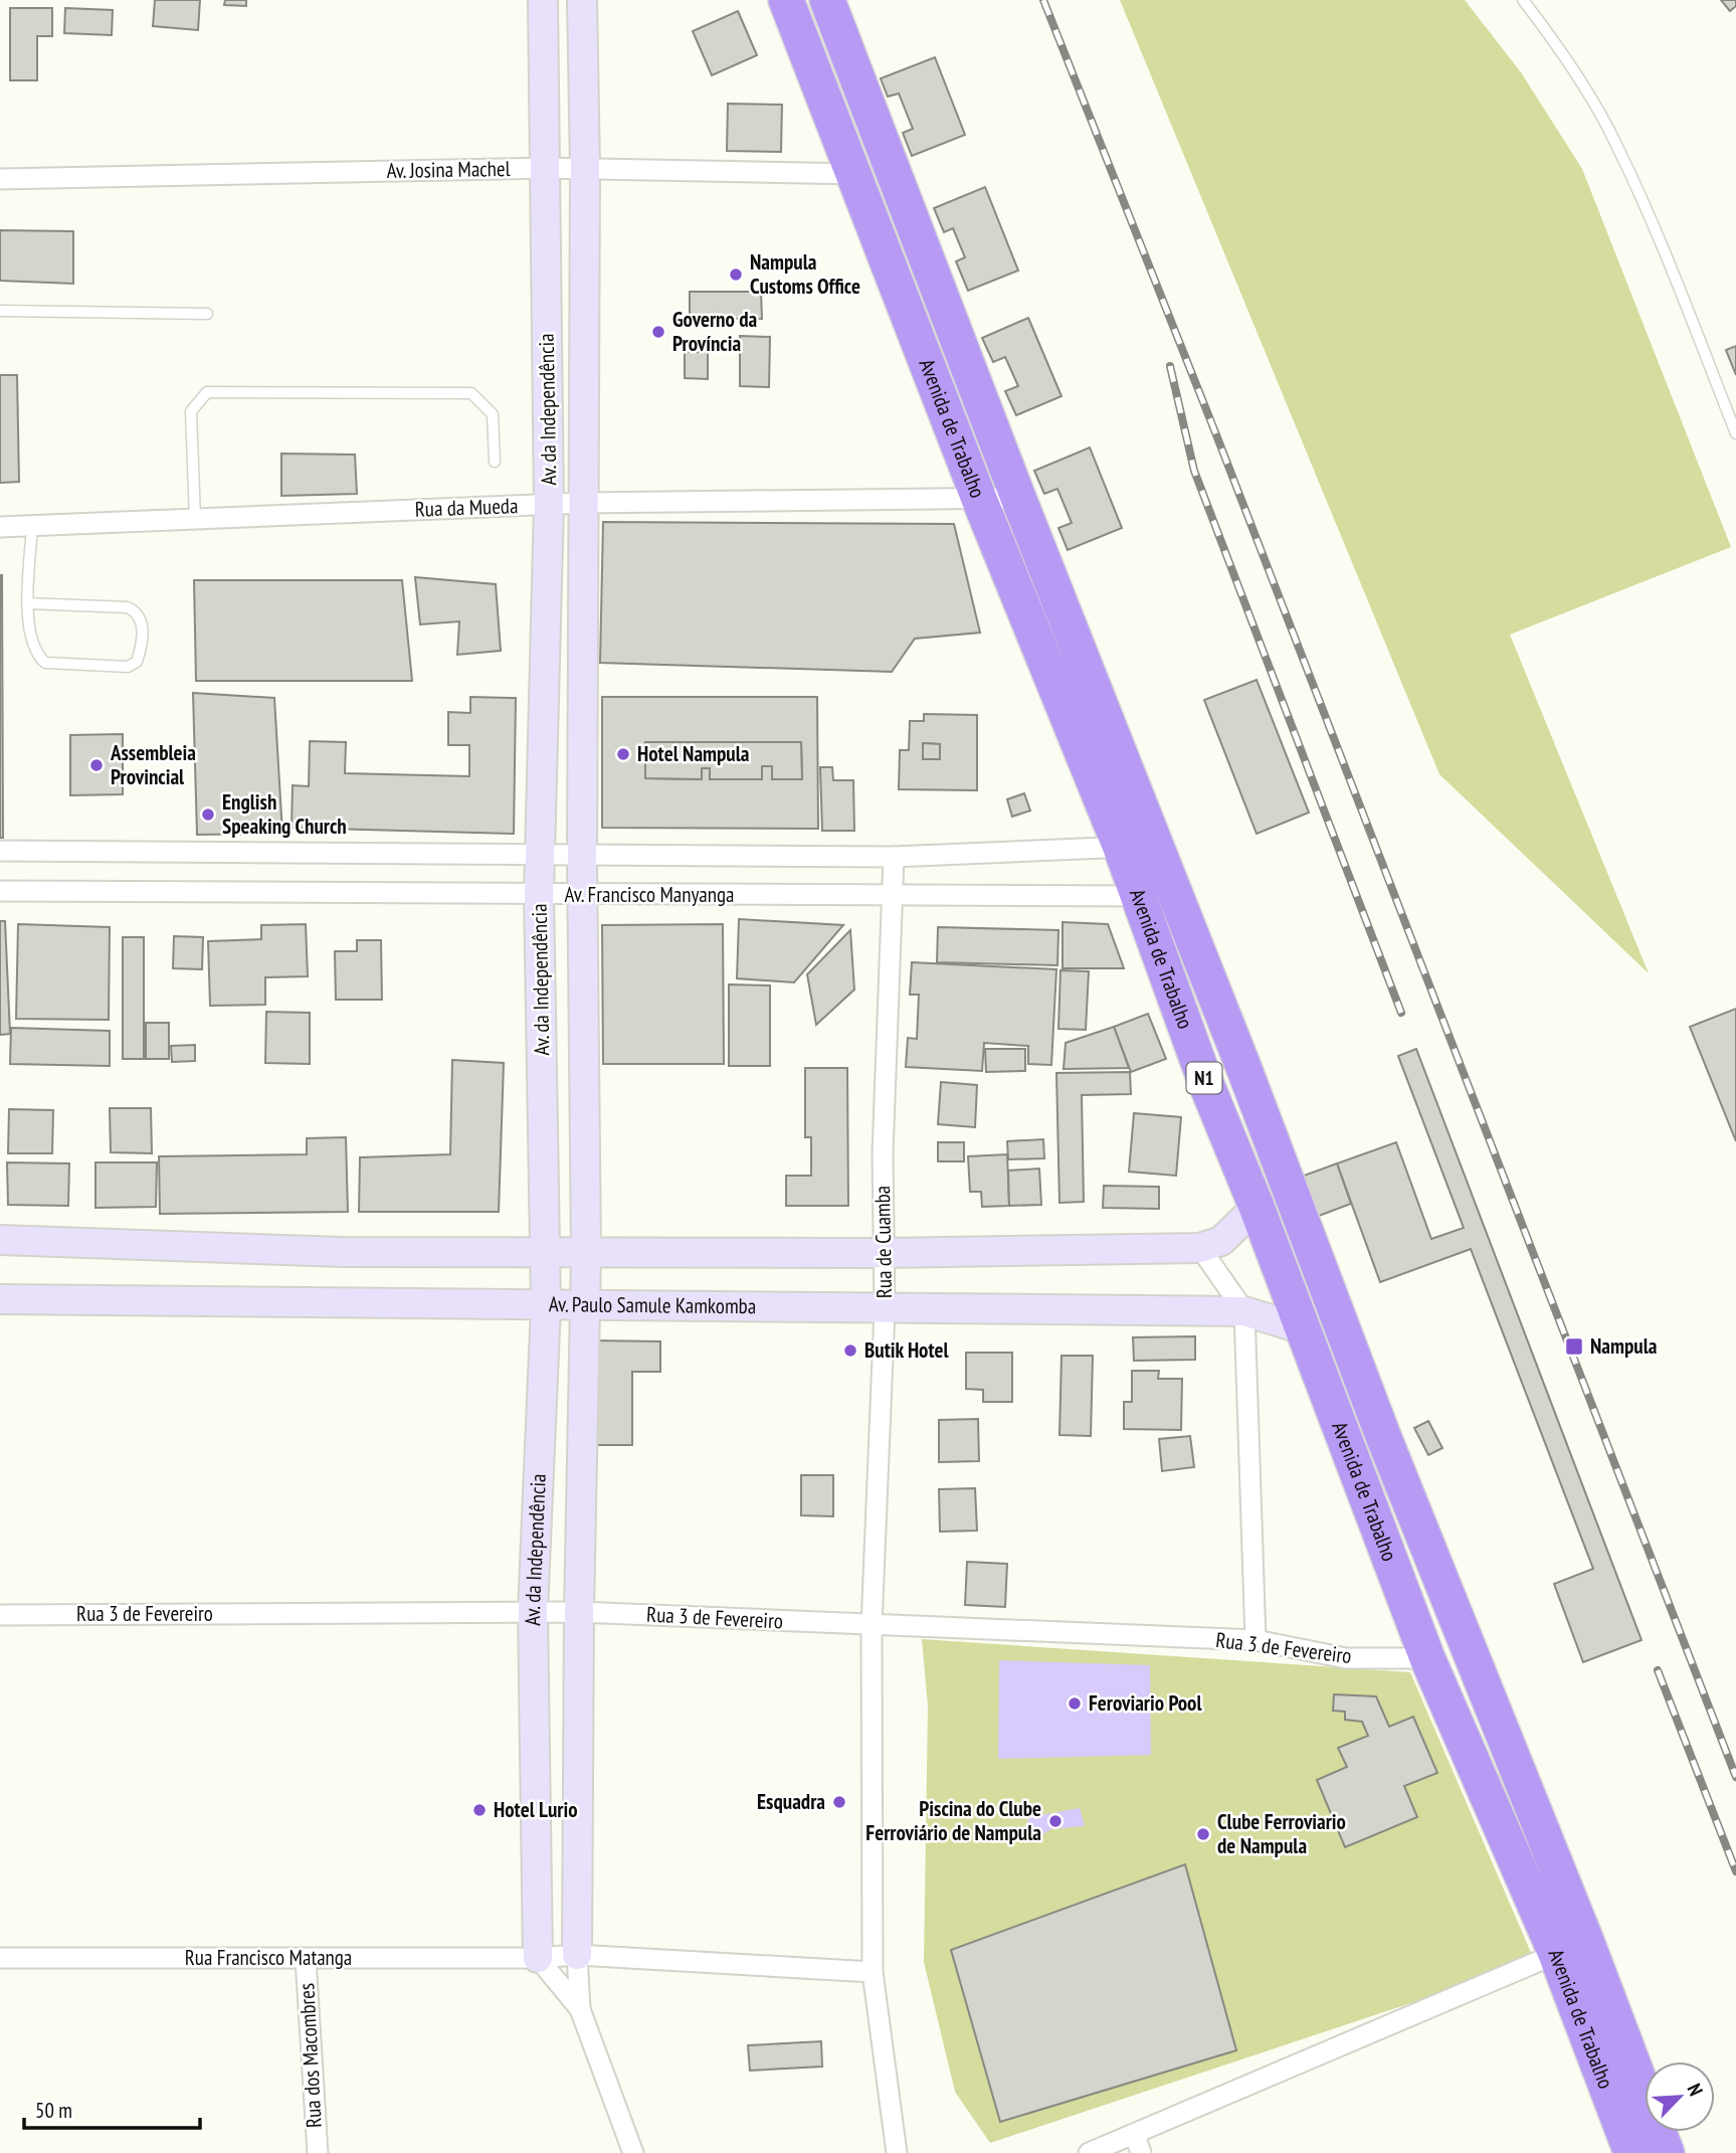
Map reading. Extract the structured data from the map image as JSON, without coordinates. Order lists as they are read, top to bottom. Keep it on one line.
{"streets":{"highway":["Avenida de Trabalho","N1"],"main road":["Av. da Independência","Av. Paulo Samule Kamkomba"],"street":["Av. Josina Machel","Rua da Mueda","Av. Francisco Manyanga","Rua de Cuamba","Rua 3 de Fevereiro","Rua Francisco Matanga","Rua dos Macombres"]},"crossings":[["Av. Josina Machel","Av. da Independência"],["Av. Josina Machel","Avenida de Trabalho"],["Av. da Independência","Rua da Mueda"],["Av. da Independência","Av. Francisco Manyanga"],["Av. da Independência","Av. Paulo Samule Kamkomba"],["Av. da Independência","Rua 3 de Fevereiro"],["Av. da Independência","Rua Francisco Matanga"],["Avenida de Trabalho","Rua da Mueda"],["Avenida de Trabalho","Av. Francisco Manyanga"],["Avenida de Trabalho","Av. Paulo Samule Kamkomba"],["Avenida de Trabalho","Rua 3 de Fevereiro"],["Av. Francisco Manyanga","Rua de Cuamba"],["Rua de Cuamba","Av. Paulo Samule Kamkomba"],["Rua de Cuamba","Rua 3 de Fevereiro"],["Rua Francisco Matanga","Rua dos Macombres"]],"places":{"other":["Nampula Customs Office","Governo da Província","Hotel Nampula","Assembleia Provincial","English Speaking Church","Butik Hotel","Feroviario Pool","Esquadra","Hotel Lurio","Piscina do Clube Ferroviário de Nampula","Clube Ferroviario de Nampula"],"transit":["Nampula"]},"scale_bar":"50 m","north":"top right"}
